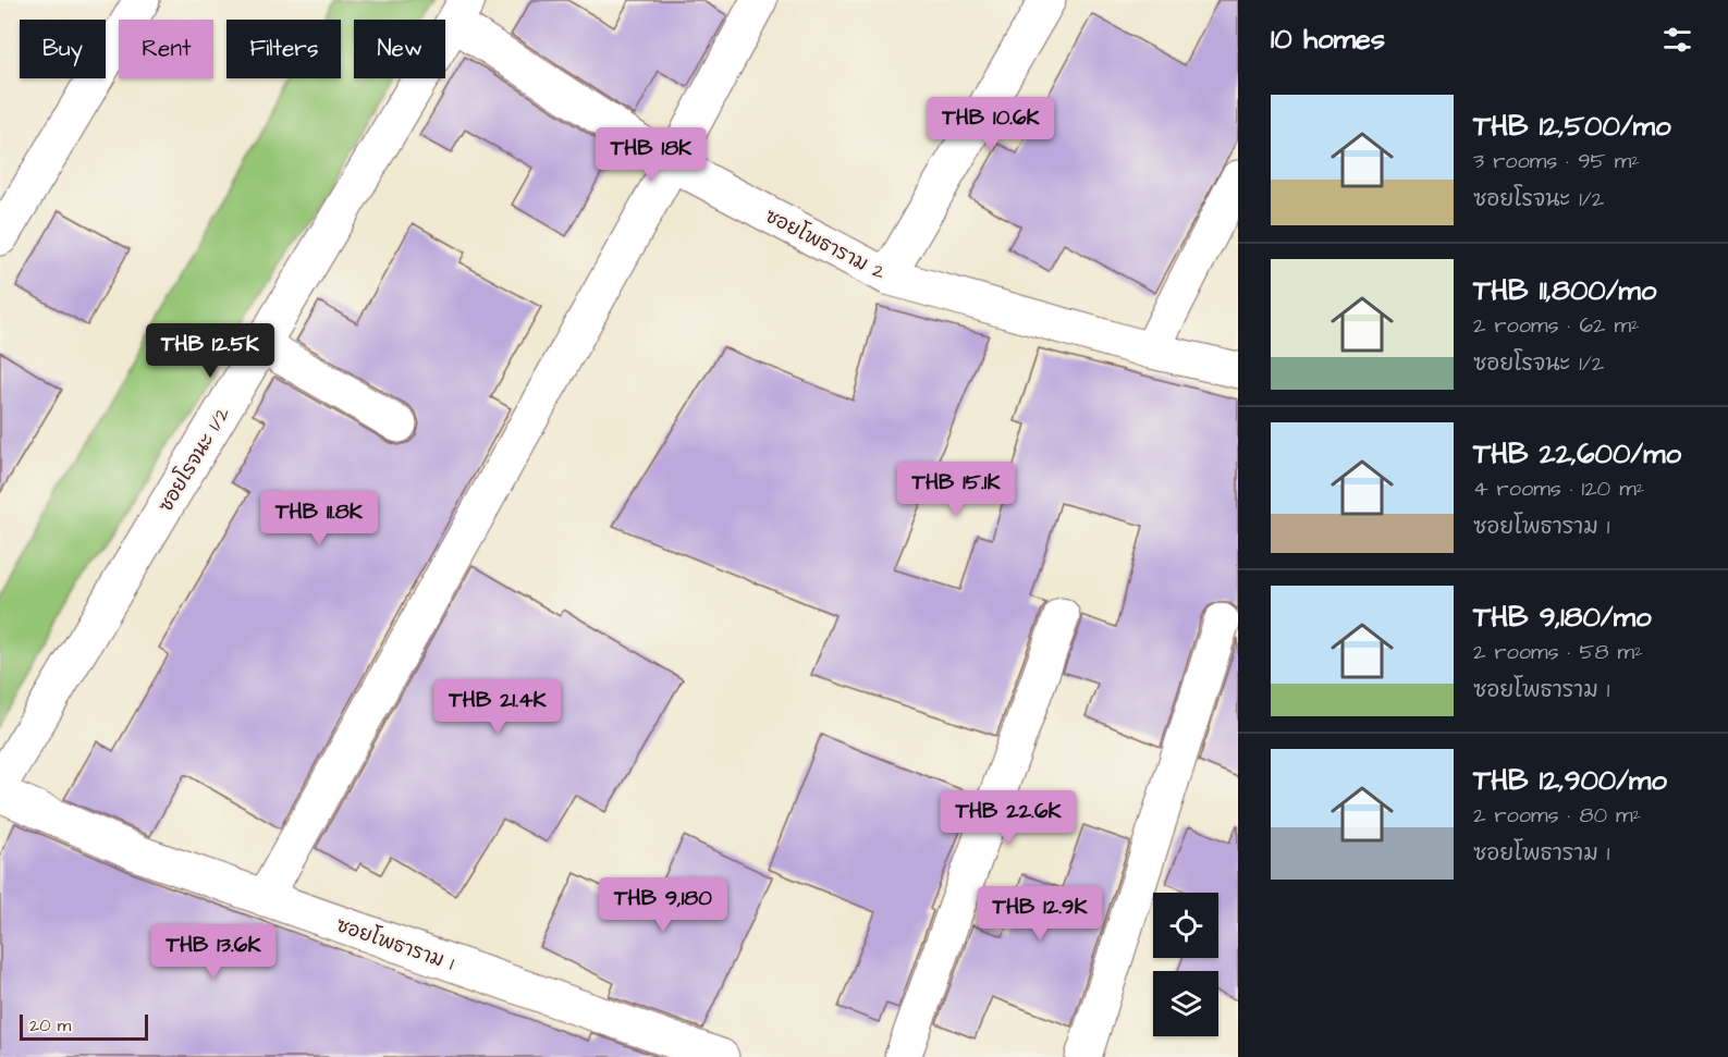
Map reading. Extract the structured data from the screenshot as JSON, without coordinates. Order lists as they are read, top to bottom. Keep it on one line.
{"streets":{"street":["ซอยโพธาราม 2","ซอยโรจนะ 1/2","ซอยโพธาราม 1"]},"crossings":[["ซอยโพธาราม 2","ซอยโรจนะ 1/2"]],"scale_bar":"20 m","page":{"heading":"10 homes","chip":["Buy","Rent","Filters","New"],"list":[{"name":"THB 12,500/mo","note":"3 rooms · 95 m² · ซอยโรจนะ 1/2"},{"name":"THB 11,800/mo","note":"2 rooms · 62 m² · ซอยโรจนะ 1/2"},{"name":"THB 22,600/mo","note":"4 rooms · 120 m² · ซอยโพธาราม 1"},{"name":"THB 9,180/mo","note":"2 rooms · 58 m² · ซอยโพธาราม 1"},{"name":"THB 12,900/mo","note":"2 rooms · 80 m² · ซอยโพธาราม 1"}],"price":["THB 10.6K","THB 18K","THB 12.5K","THB 15.1K","THB 11.8K","THB 21.4K","THB 22.6K","THB 9,180","THB 12.9K","THB 13.6K"],"scale":"20 m"}}
